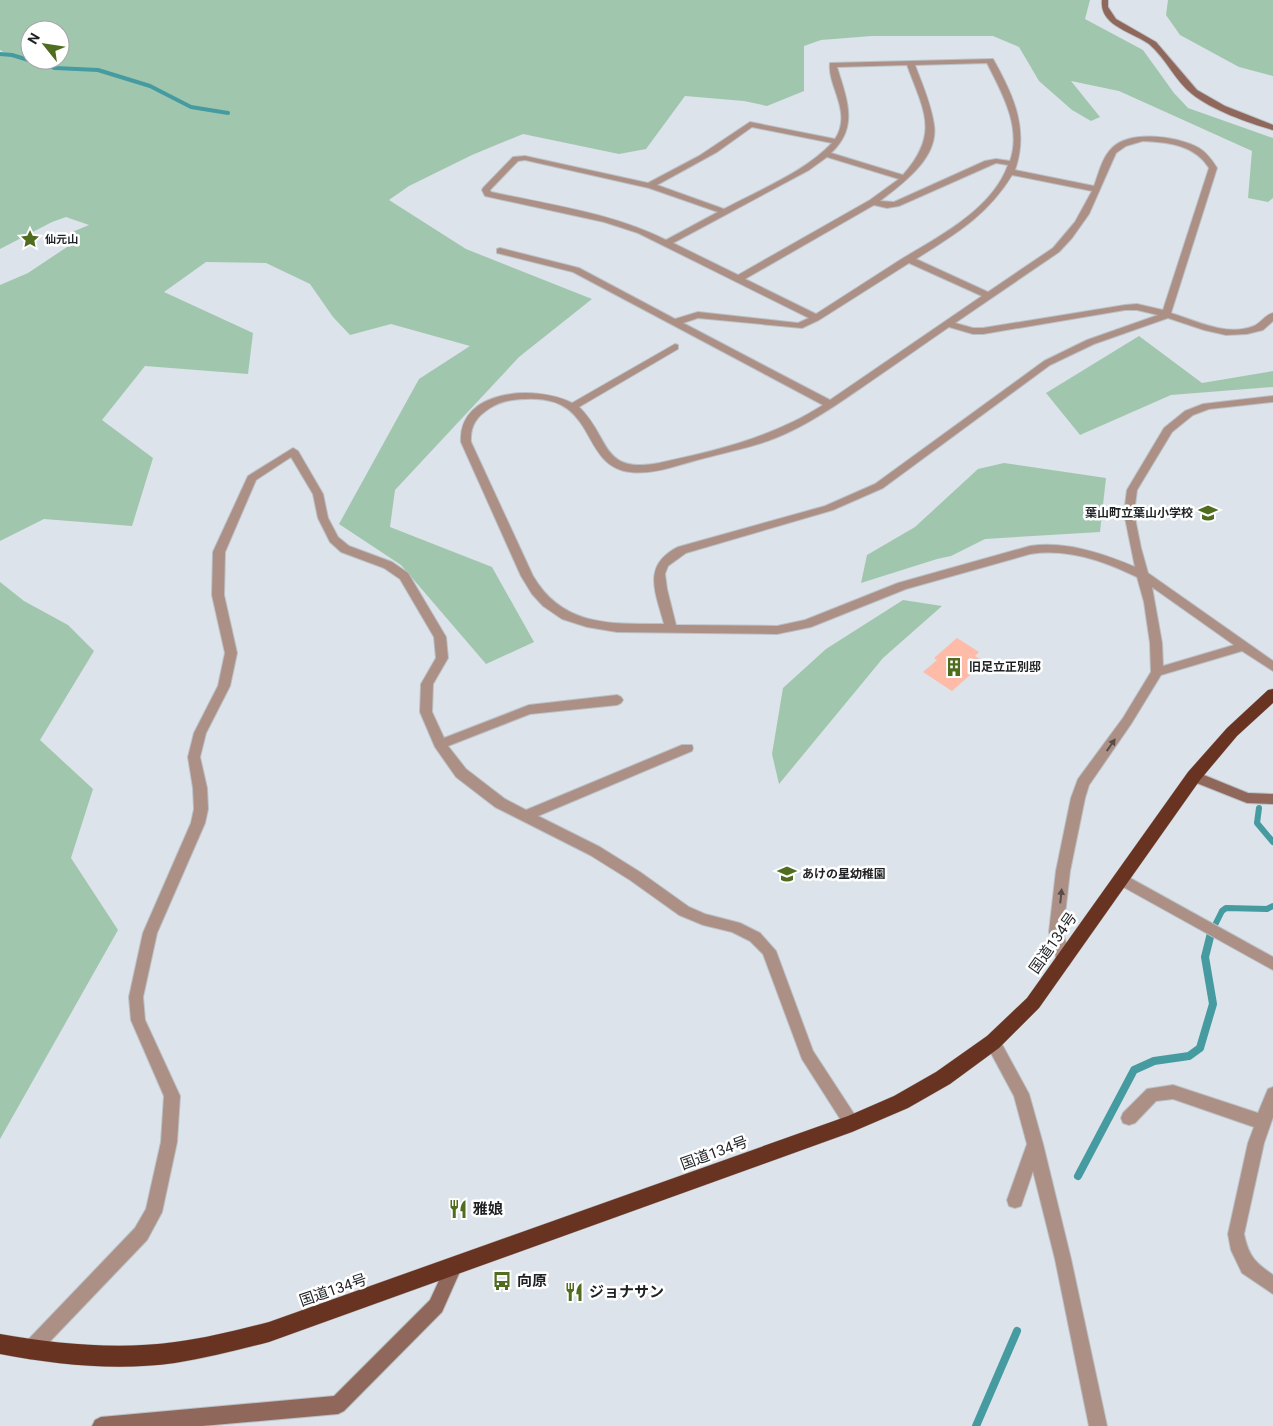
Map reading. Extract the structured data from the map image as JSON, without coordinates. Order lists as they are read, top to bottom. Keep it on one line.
{"streets":{"highway":["国道134号"]},"places":{"place":["仙元山"],"school or university":["葉山町立葉山小学校","あけの星幼稚園"],"building":["旧足立正別邸"],"restaurant":["雅娘","ジョナサン"],"bus stop":["向原"]},"north":"top left"}
